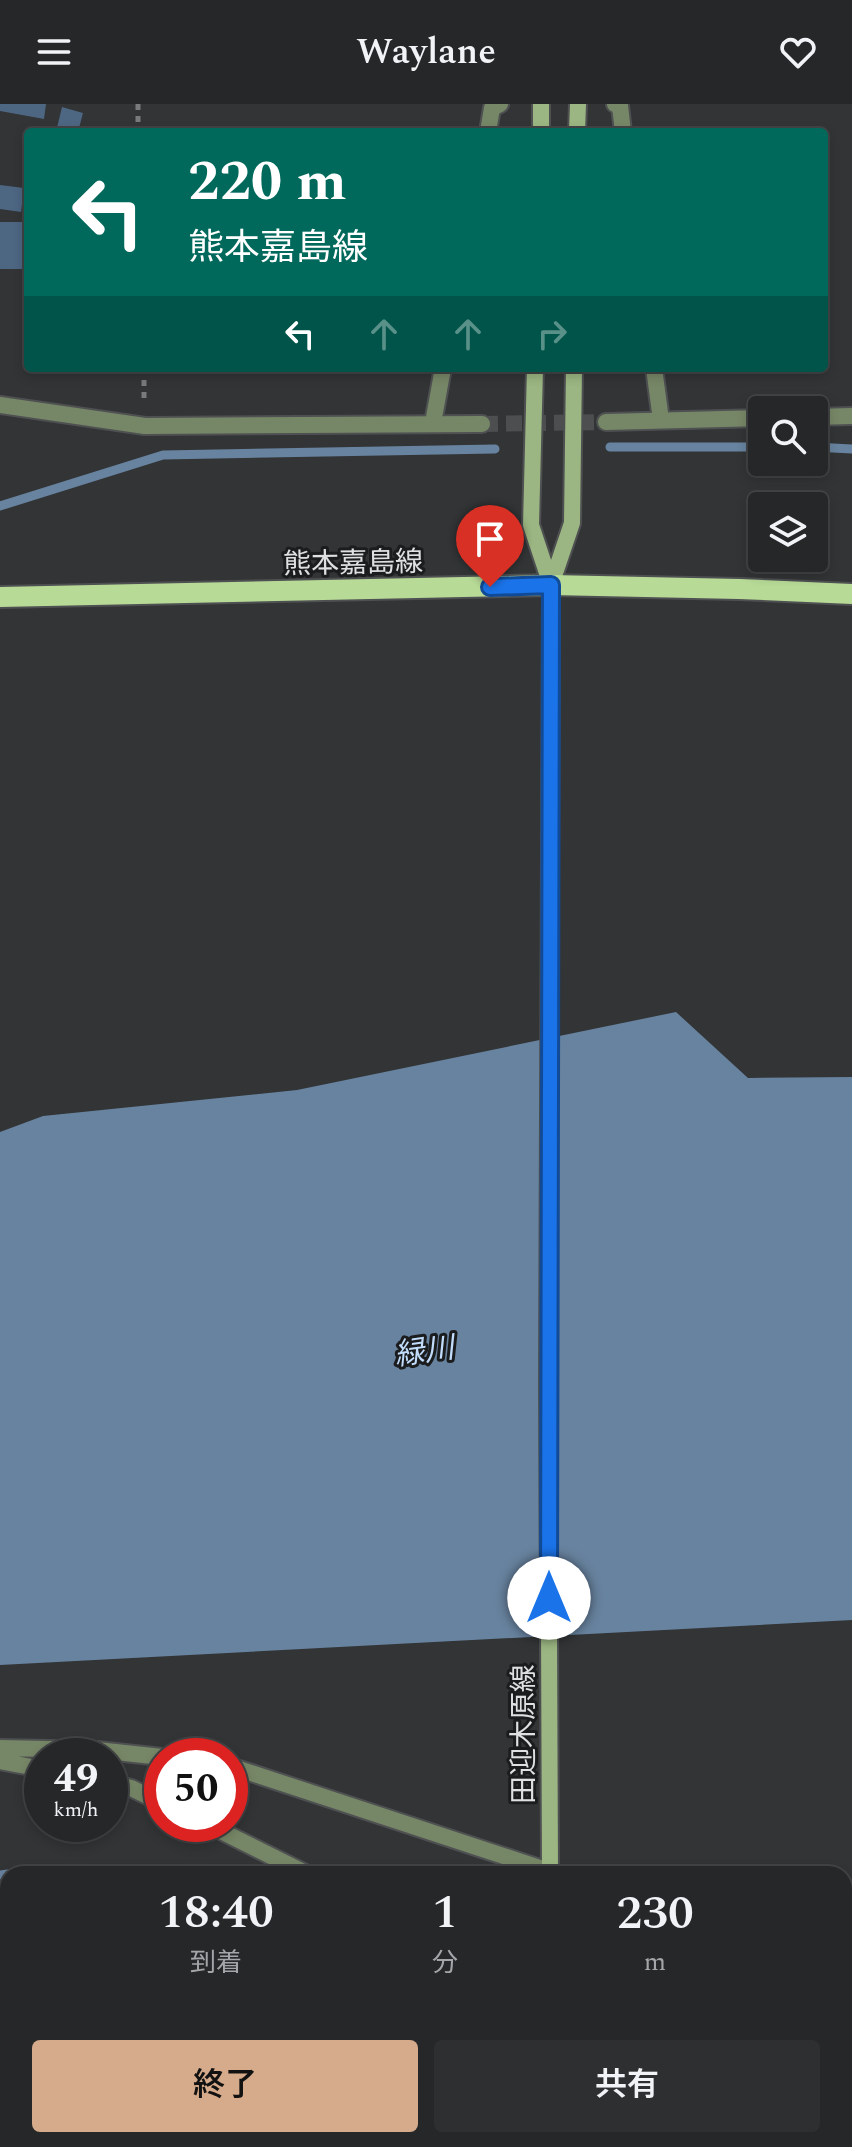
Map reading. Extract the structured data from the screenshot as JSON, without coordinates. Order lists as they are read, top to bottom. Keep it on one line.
{"streets":{"main road":["熊本嘉島線","田迎木原線"]},"crossings":[["熊本嘉島線","田迎木原線"]],"water":["緑川"],"page":{"header":"Waylane","turn":["220 m","熊本嘉島線"],"speed":"49 km/h","limit":"50","eta":["18:40","到着","1","分","230","m"],"buttons":["終了","共有"]}}
